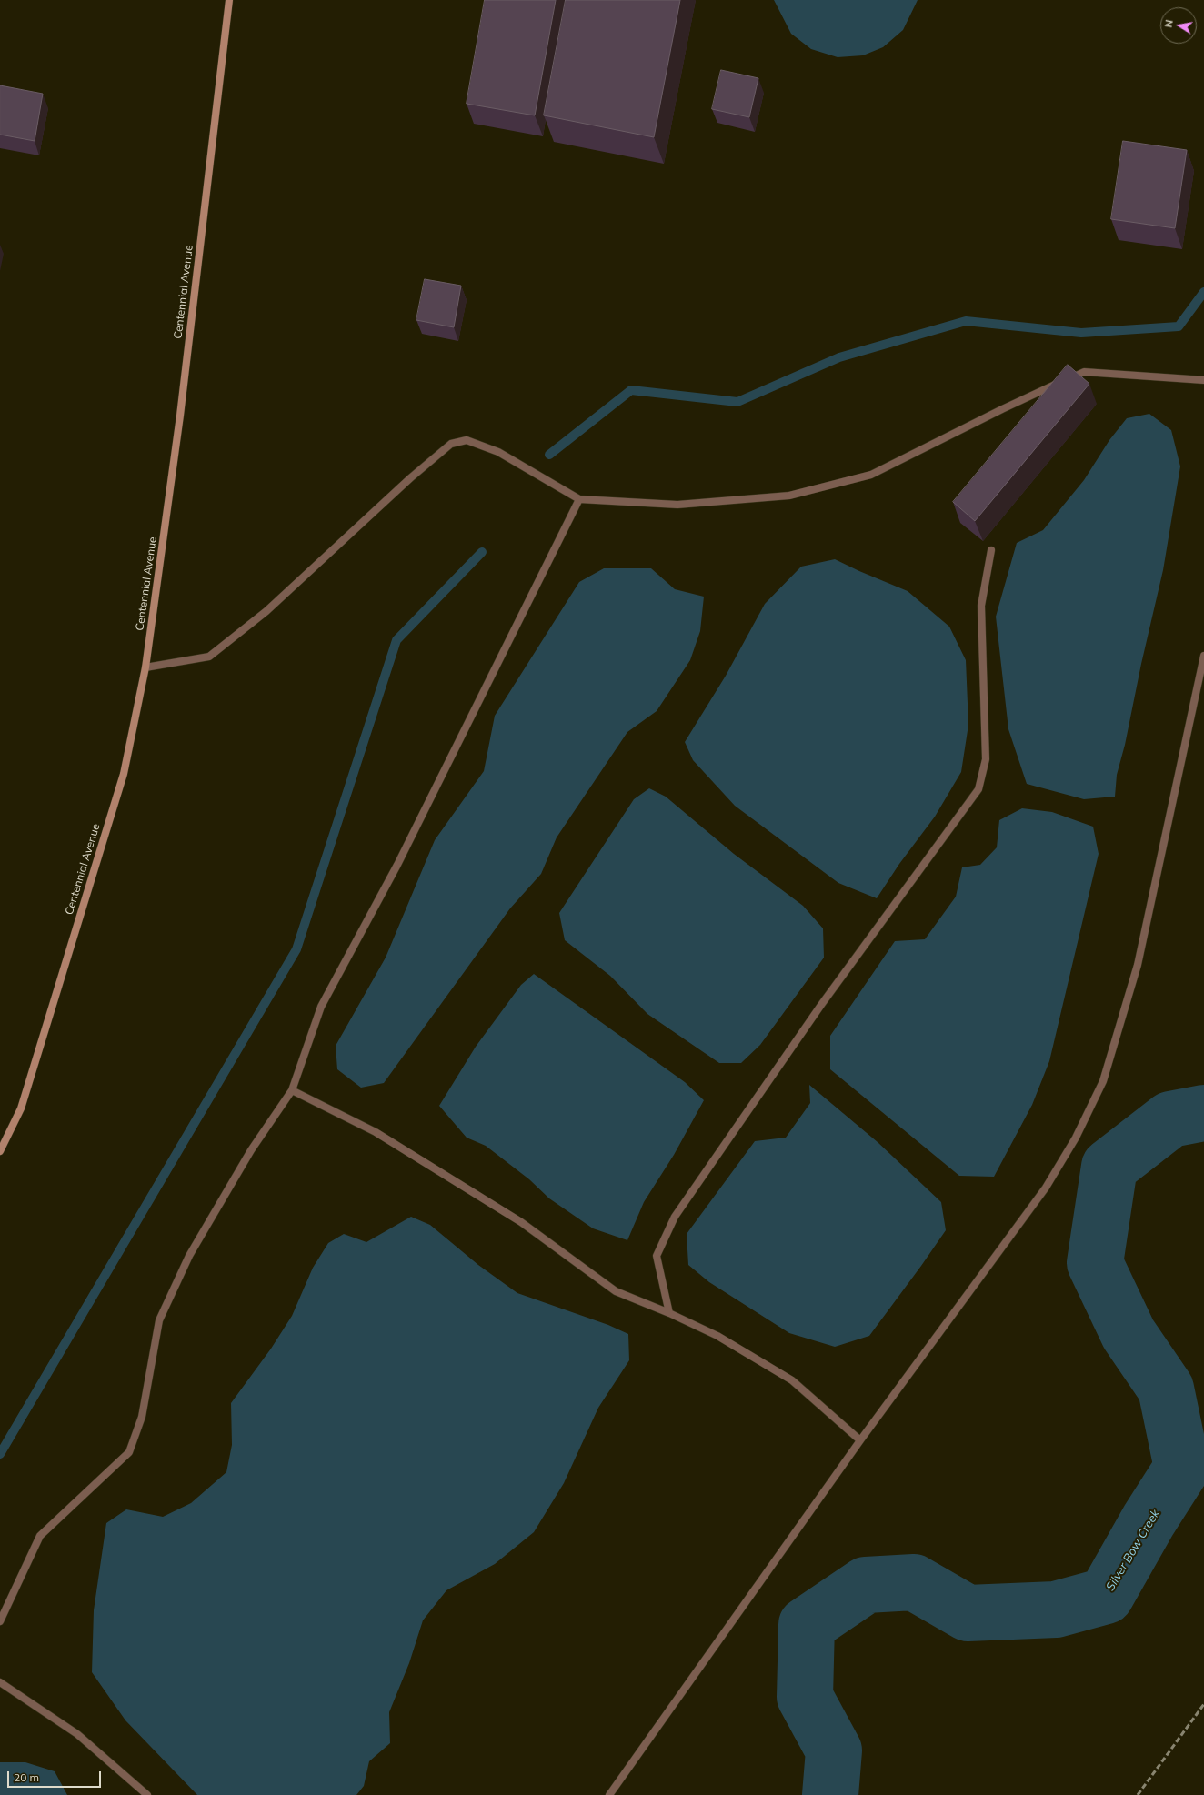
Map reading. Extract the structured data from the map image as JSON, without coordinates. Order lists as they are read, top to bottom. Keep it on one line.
{"streets":{"street":["Centennial Avenue"]},"water":["Silver Bow Creek"],"scale_bar":"20 m","north":"left"}
